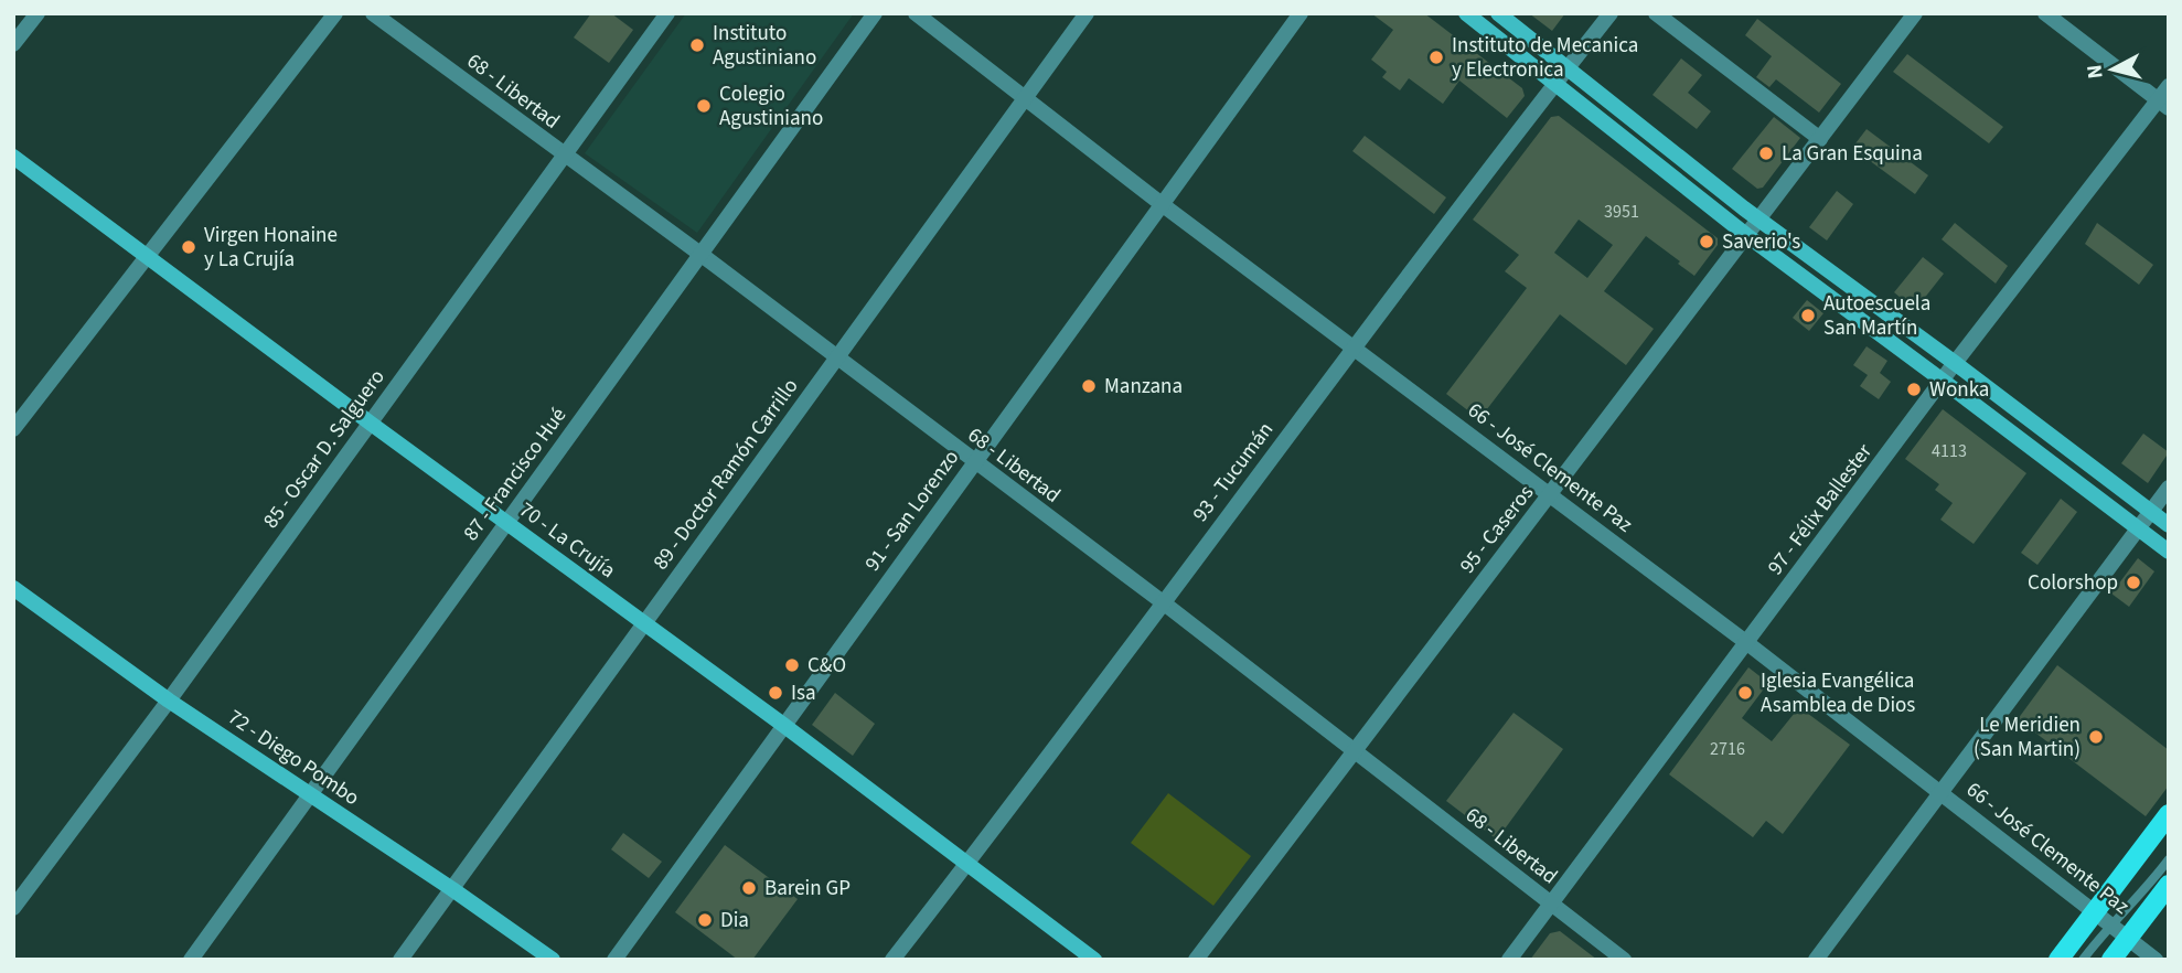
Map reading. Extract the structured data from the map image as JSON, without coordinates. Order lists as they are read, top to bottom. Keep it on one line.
{"streets":{"street":["68 - Libertad","85 - Oscar D. Salguero","66 - José Clemente Paz","93 - Tucumán","87 - Francisco Hué","89 - Doctor Ramón Carrillo","97 - Félix Ballester","91 - San Lorenzo","95 - Caseros","70 - La Crujía","72 - Diego Pombo"]},"crossings":[["68 - Libertad","85 - Oscar D. Salguero"],["68 - Libertad","93 - Tucumán"],["68 - Libertad","87 - Francisco Hué"],["68 - Libertad","89 - Doctor Ramón Carrillo"],["68 - Libertad","97 - Félix Ballester"],["68 - Libertad","91 - San Lorenzo"],["68 - Libertad","95 - Caseros"],["85 - Oscar D. Salguero","70 - La Crujía"],["85 - Oscar D. Salguero","72 - Diego Pombo"],["66 - José Clemente Paz","93 - Tucumán"],["66 - José Clemente Paz","89 - Doctor Ramón Carrillo"],["66 - José Clemente Paz","97 - Félix Ballester"],["66 - José Clemente Paz","91 - San Lorenzo"],["66 - José Clemente Paz","95 - Caseros"],["93 - Tucumán","70 - La Crujía"],["87 - Francisco Hué","70 - La Crujía"],["87 - Francisco Hué","72 - Diego Pombo"],["89 - Doctor Ramón Carrillo","70 - La Crujía"],["89 - Doctor Ramón Carrillo","72 - Diego Pombo"],["91 - San Lorenzo","70 - La Crujía"]],"places":["Instituto Agustiniano","Instituto de Mecanica y Electronica","Colegio Agustiniano","La Gran Esquina","Saverio's","Virgen Honaine y La Crujía","Autoescuela San Martín","Manzana","Wonka","Colorshop","C&O","Isa","Iglesia Evangélica Asamblea de Dios","Le Meridien (San Martin)","Barein GP","Dia"],"house_numbers":["3951","4113","2716"],"north":"left"}
